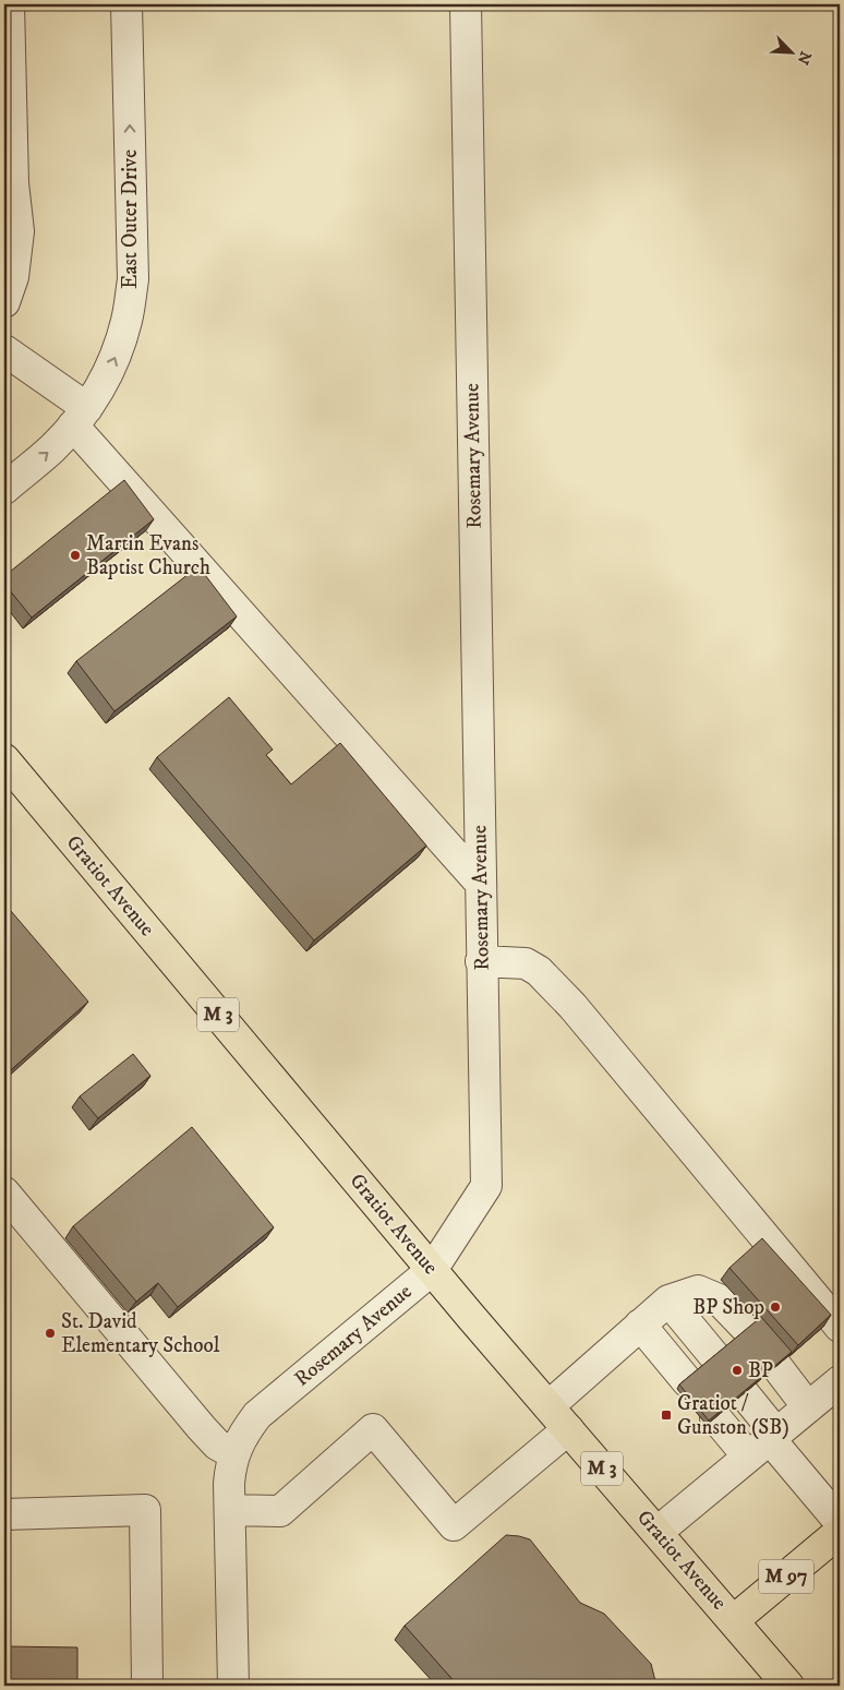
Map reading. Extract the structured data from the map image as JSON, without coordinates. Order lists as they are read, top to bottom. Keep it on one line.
{"streets":{"main road":["Gratiot Avenue","M 3","M 97"],"street":["East Outer Drive","Rosemary Avenue"]},"crossings":[["Rosemary Avenue","Gratiot Avenue"],["Gratiot Avenue","M 97"]],"places":{"other":["Martin Evans Baptist Church","BP Shop","St. David Elementary School","BP"],"transit":["Gratiot / Gunston (SB)"]},"north":"bottom right"}
